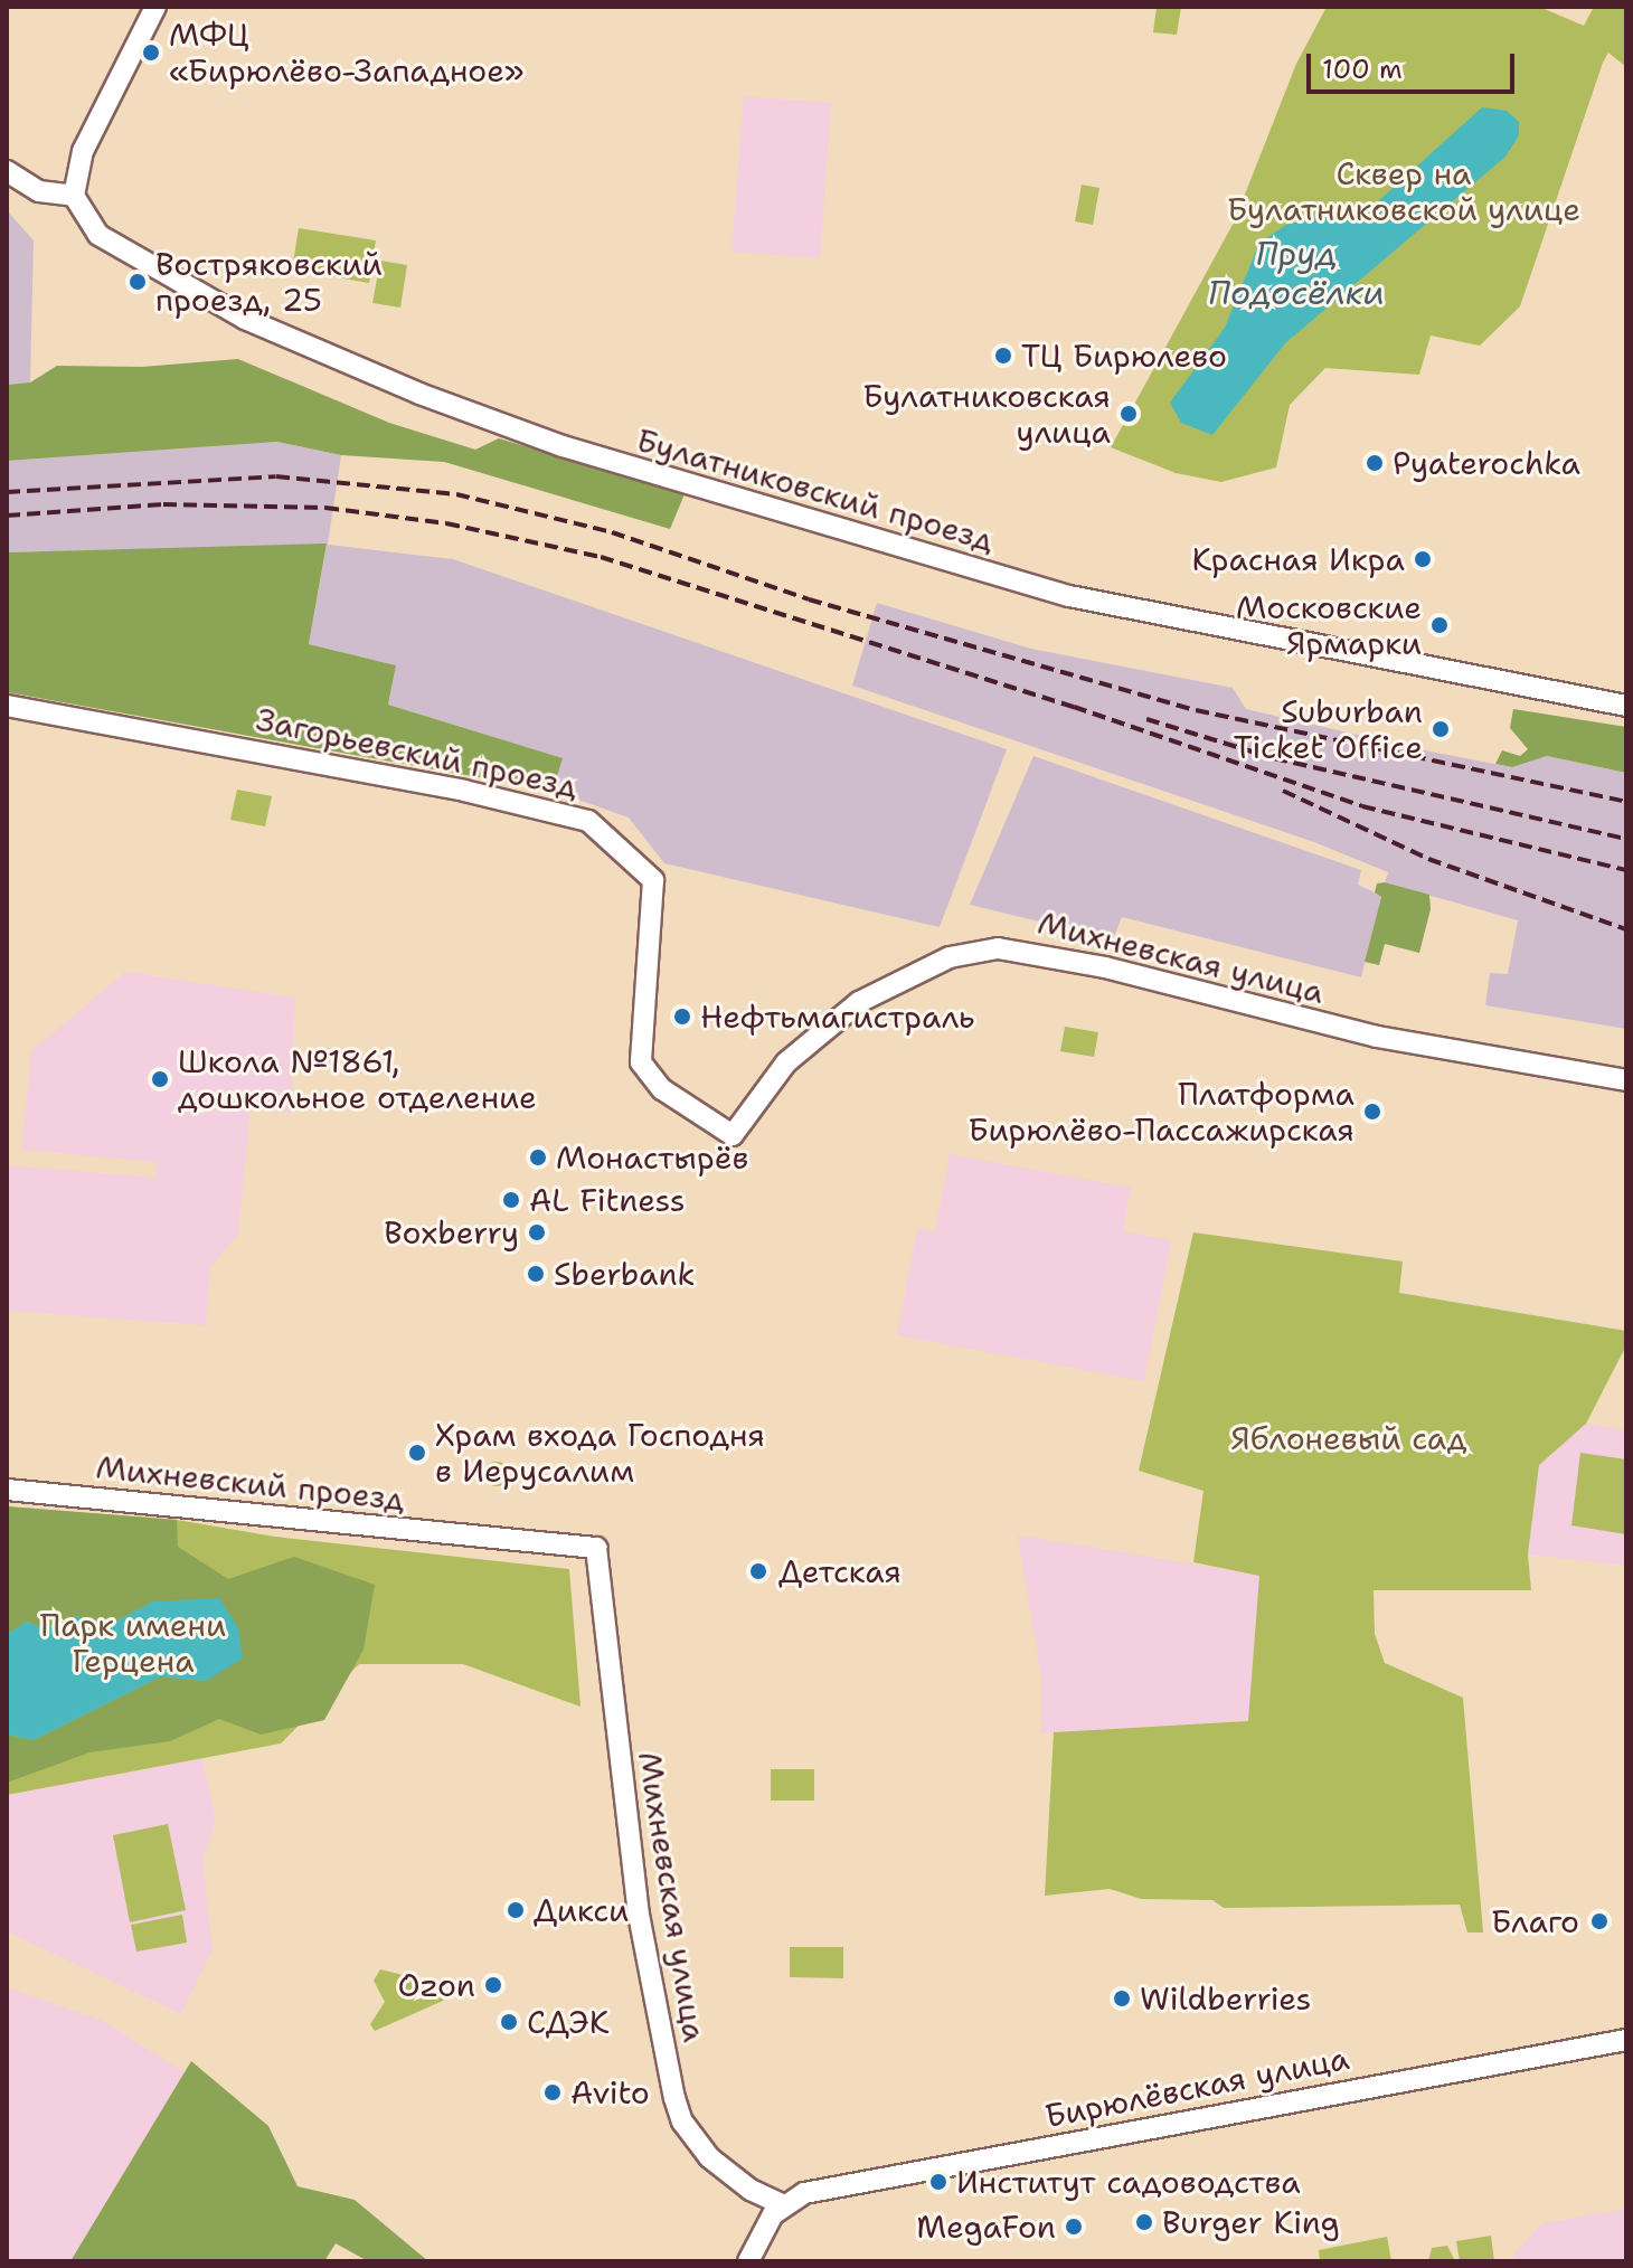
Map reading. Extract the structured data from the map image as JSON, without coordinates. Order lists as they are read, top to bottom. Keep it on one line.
{"streets":{"street":["Булатниковский проезд","Загорьевский проезд","Михневская улица","Михневский проезд","Бирюлёвская улица"]},"crossings":[["Загорьевский проезд","Михневская улица"],["Михневская улица","Михневский проезд"],["Михневская улица","Бирюлёвская улица"]],"water":["Пруд Подосёлки"],"parks":["Сквер на Булатниковской улице","Яблоневый сад","Парк имени Герцена"],"places":["МФЦ «Бирюлёво-Западное»","Востряковский проезд, 25","ТЦ Бирюлево","Булатниковская улица","Pyaterochka","Красная Икра","Московские Ярмарки","Suburban Ticket Office","Нефтьмагистраль","Школа №1861, дошкольное отделение","Платформа Бирюлёво-Пассажирская","Монастырёв","AL Fitness","Boxberry","Sberbank","Храм входа Господня в Иерусалим","Детская","Дикси","Благо","Ozon","Wildberries","СДЭК","Avito","Институт садоводства","Burger King","MegaFon"],"scale_bar":"100 m"}
